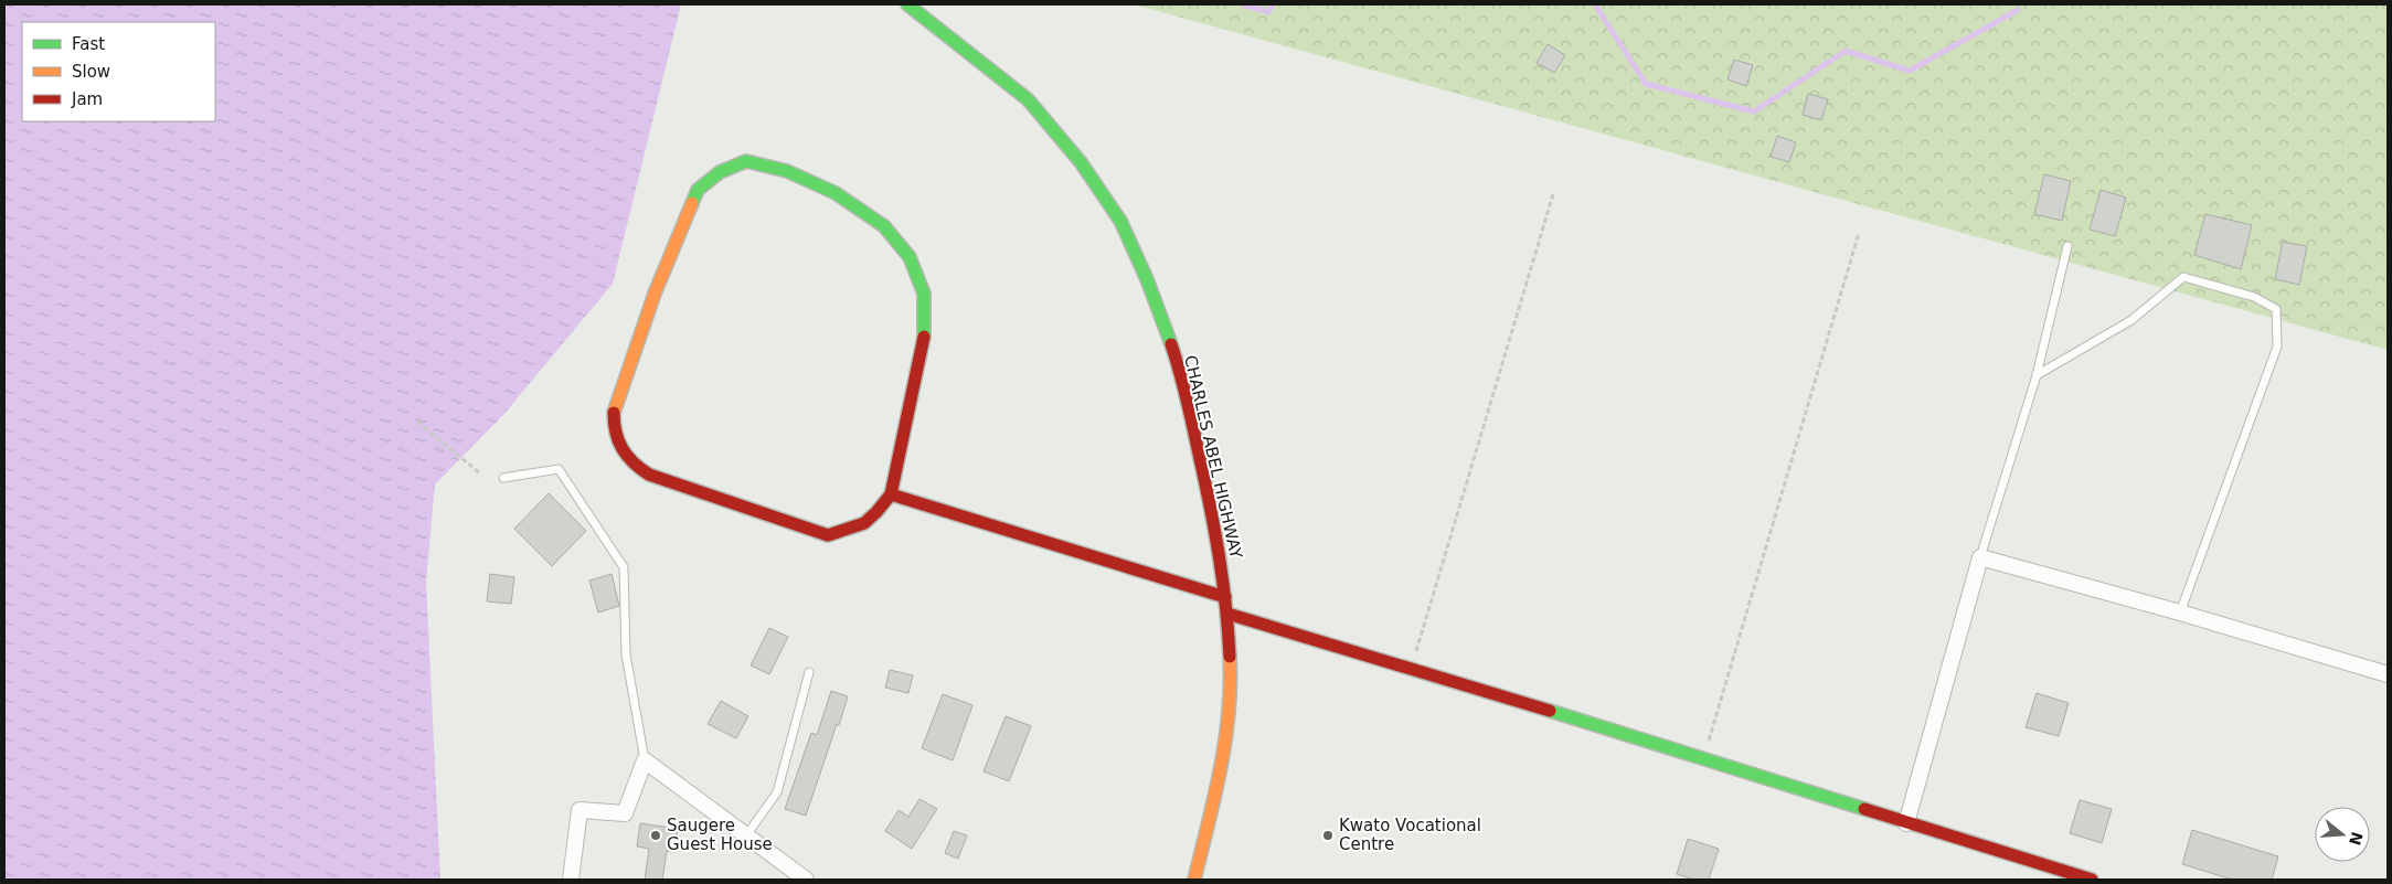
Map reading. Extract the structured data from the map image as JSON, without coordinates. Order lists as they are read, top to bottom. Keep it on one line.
{"streets":{"street":["CHARLES ABEL HIGHWAY"]},"places":["Saugere Guest House","Kwato Vocational Centre"],"legend":["Fast","Slow","Jam"],"north":"right"}
